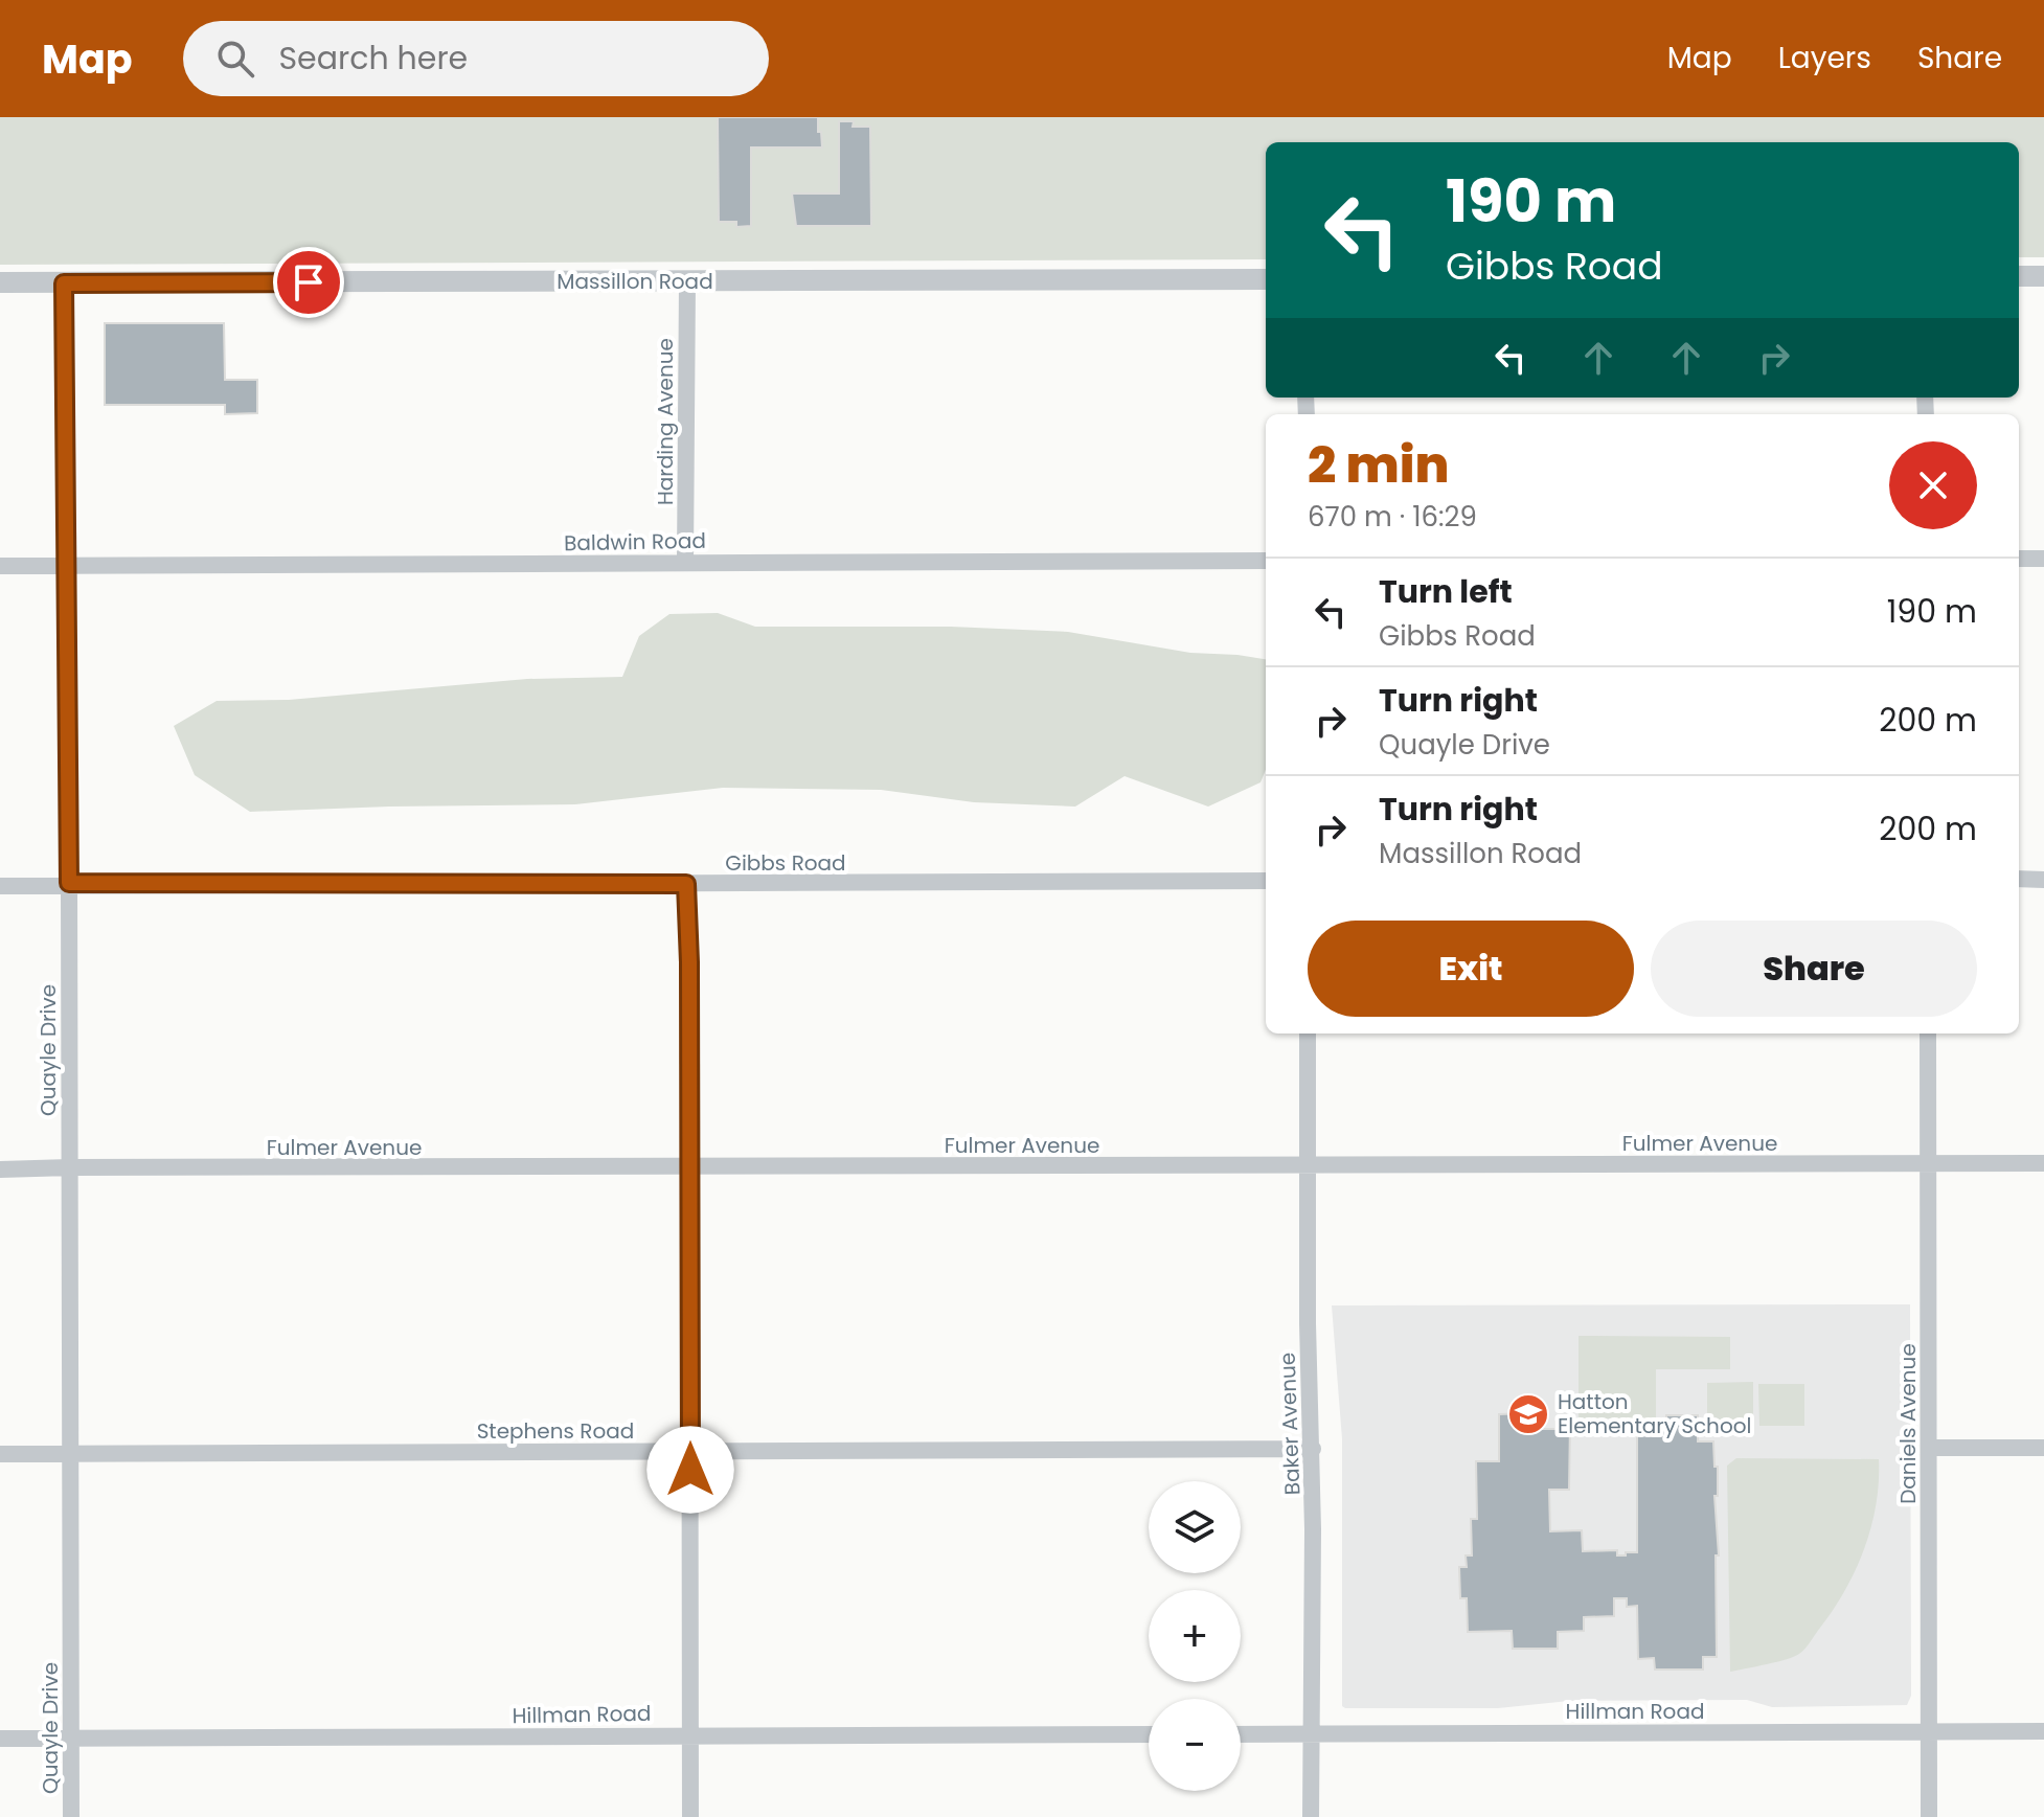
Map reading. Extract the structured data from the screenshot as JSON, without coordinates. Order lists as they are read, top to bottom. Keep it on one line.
{"streets":{"street":["Massillon Road","Harding Avenue","Baldwin Road","Gibbs Road","Quayle Drive","Fulmer Avenue","Baker Avenue","Daniels Avenue","Stephens Road","Hillman Road"]},"crossings":[["Massillon Road","Harding Avenue"],["Massillon Road","Quayle Drive"],["Harding Avenue","Baldwin Road"],["Baldwin Road","Quayle Drive"],["Gibbs Road","Quayle Drive"],["Quayle Drive","Fulmer Avenue"],["Quayle Drive","Stephens Road"],["Quayle Drive","Hillman Road"],["Fulmer Avenue","Baker Avenue"],["Fulmer Avenue","Daniels Avenue"],["Baker Avenue","Stephens Road"],["Baker Avenue","Hillman Road"],["Daniels Avenue","Hillman Road"]],"places":{"school or university":["Hatton Elementary School"]},"page":{"header":"Map","search":"Search here","nav":["Map","Layers","Share"],"turn":["190 m","Gibbs Road"],"heading":["2 min","670 m · 16:29"],"list":[{"name":"Turn left","note":"Gibbs Road","value":"190 m"},{"name":"Turn right","note":"Quayle Drive","value":"200 m"},{"name":"Turn right","note":"Massillon Road","value":"200 m"}],"buttons":["Exit","Share"],"map_buttons":["+","−"]}}
